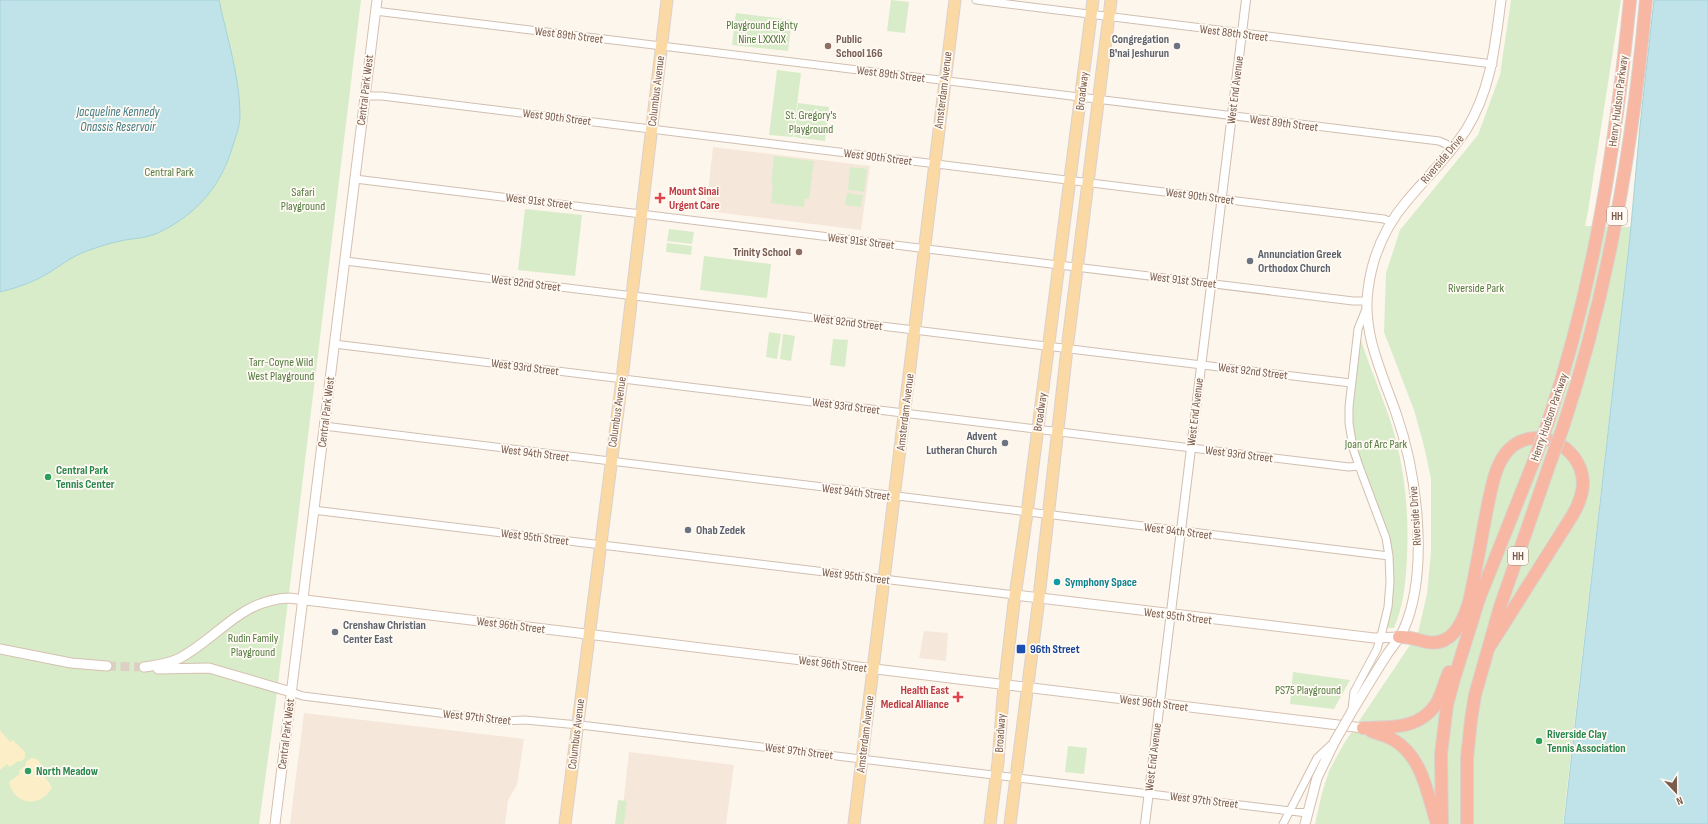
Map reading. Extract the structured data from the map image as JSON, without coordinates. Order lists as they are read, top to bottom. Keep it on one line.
{"streets":{"highway":["Henry Hudson Parkway","HH"],"main road":["Central Park West","Amsterdam Avenue","Columbus Avenue","Broadway","Riverside Drive","West 95th Street","West 96th Street"],"street":["West 88th Street","West 89th Street","West End Avenue","West 90th Street","West 91st Street","West 92nd Street","West 93rd Street","West 94th Street","West 97th Street"]},"crossings":[["West 88th Street","West End Avenue"],["West 88th Street","Broadway"],["West 88th Street","Riverside Drive"],["West 89th Street","Central Park West"],["West 89th Street","Amsterdam Avenue"],["West 89th Street","West End Avenue"],["West 89th Street","Columbus Avenue"],["West 89th Street","Broadway"],["West 89th Street","Riverside Drive"],["Central Park West","West 90th Street"],["Central Park West","West 91st Street"],["Central Park West","West 92nd Street"],["Central Park West","West 93rd Street"],["Central Park West","West 94th Street"],["Central Park West","West 95th Street"],["Central Park West","West 96th Street"],["Central Park West","West 97th Street"],["Amsterdam Avenue","West 90th Street"],["Amsterdam Avenue","West 91st Street"],["Amsterdam Avenue","West 92nd Street"],["Amsterdam Avenue","West 93rd Street"],["Amsterdam Avenue","West 94th Street"],["Amsterdam Avenue","West 95th Street"],["Amsterdam Avenue","West 96th Street"],["Amsterdam Avenue","West 97th Street"],["West End Avenue","West 90th Street"],["West End Avenue","West 91st Street"],["West End Avenue","West 92nd Street"],["West End Avenue","West 93rd Street"],["West End Avenue","West 94th Street"],["West End Avenue","West 95th Street"],["West End Avenue","West 96th Street"],["West End Avenue","West 97th Street"],["Columbus Avenue","West 90th Street"],["Columbus Avenue","West 91st Street"],["Columbus Avenue","West 92nd Street"],["Columbus Avenue","West 93rd Street"],["Columbus Avenue","West 94th Street"],["Columbus Avenue","West 95th Street"],["Columbus Avenue","West 96th Street"],["Columbus Avenue","West 97th Street"],["Broadway","West 90th Street"],["Broadway","West 91st Street"],["Broadway","West 92nd Street"],["Broadway","West 93rd Street"],["Broadway","West 94th Street"],["Broadway","West 95th Street"],["Broadway","West 96th Street"],["Broadway","West 97th Street"],["West 90th Street","Riverside Drive"],["Riverside Drive","West 91st Street"],["Riverside Drive","West 92nd Street"],["Riverside Drive","West 93rd Street"],["Riverside Drive","West 94th Street"],["Riverside Drive","West 95th Street"],["Riverside Drive","West 97th Street"],["West 96th Street","West 97th Street"]],"water":["Jacqueline Kennedy Onassis Reservoir"],"parks":["Playground Eighty Nine LXXXIX","St. Gregory's Playground","Central Park","Safari Playground","Riverside Park","Tarr-Coyne Wild West Playground","Joan of Arc Park","Rudin Family Playground","PS75 Playground"],"places":{"other":["Public School 166","Congregation B'nai Jeshurun","Trinity School","Annunciation Greek Orthodox Church","Advent Lutheran Church","Central Park Tennis Center","Ohab Zedek","Symphony Space","Crenshaw Christian Center East","Riverside Clay Tennis Association","North Meadow"],"health":["Mount Sinai Urgent Care","Health East Medical Alliance"],"transit":["96th Street"]},"north":"bottom"}
